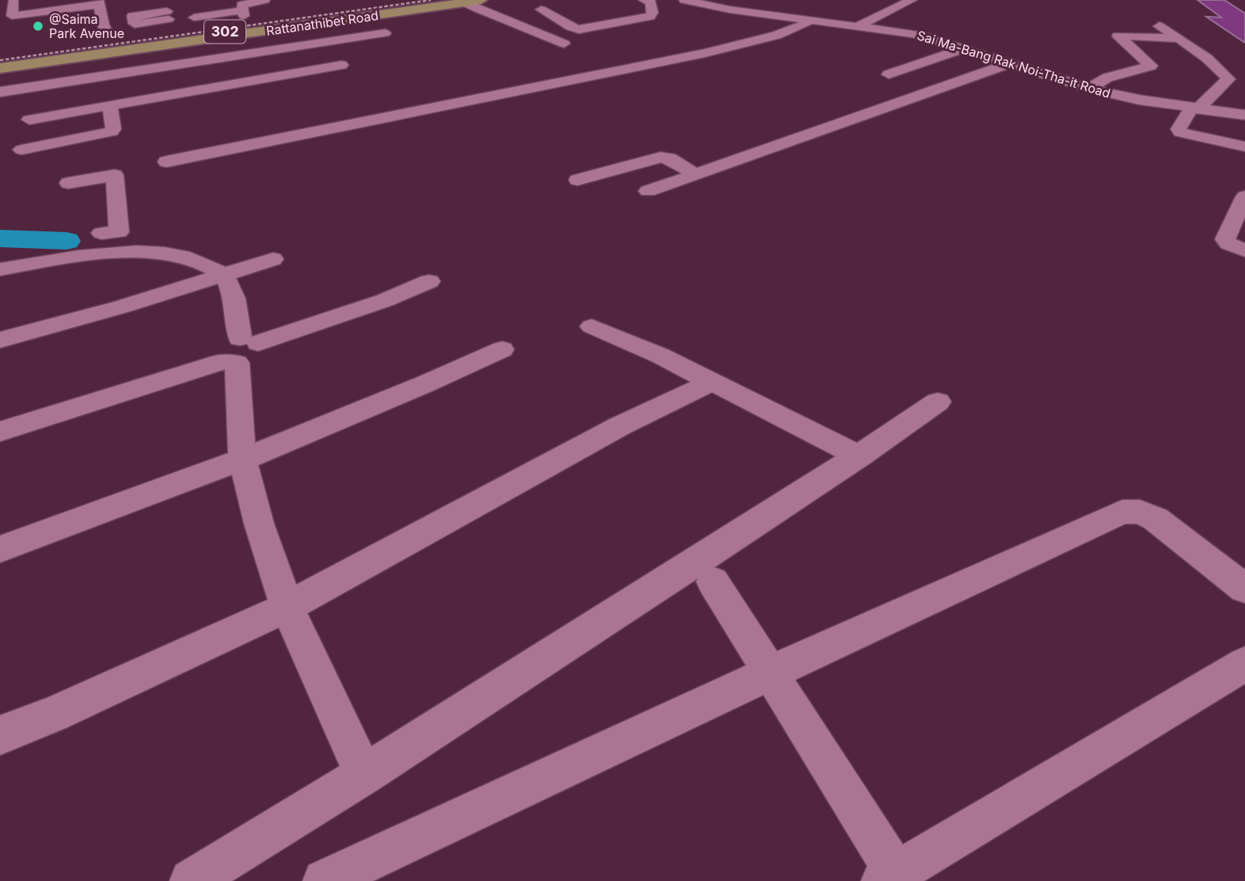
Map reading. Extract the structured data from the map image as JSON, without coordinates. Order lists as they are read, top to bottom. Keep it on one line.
{"streets":{"main road":["Rattanathibet Road","302"],"street":["Sai Ma-Bang Rak Noi-Tha-it Road"]},"places":["@Saima Park Avenue"]}
